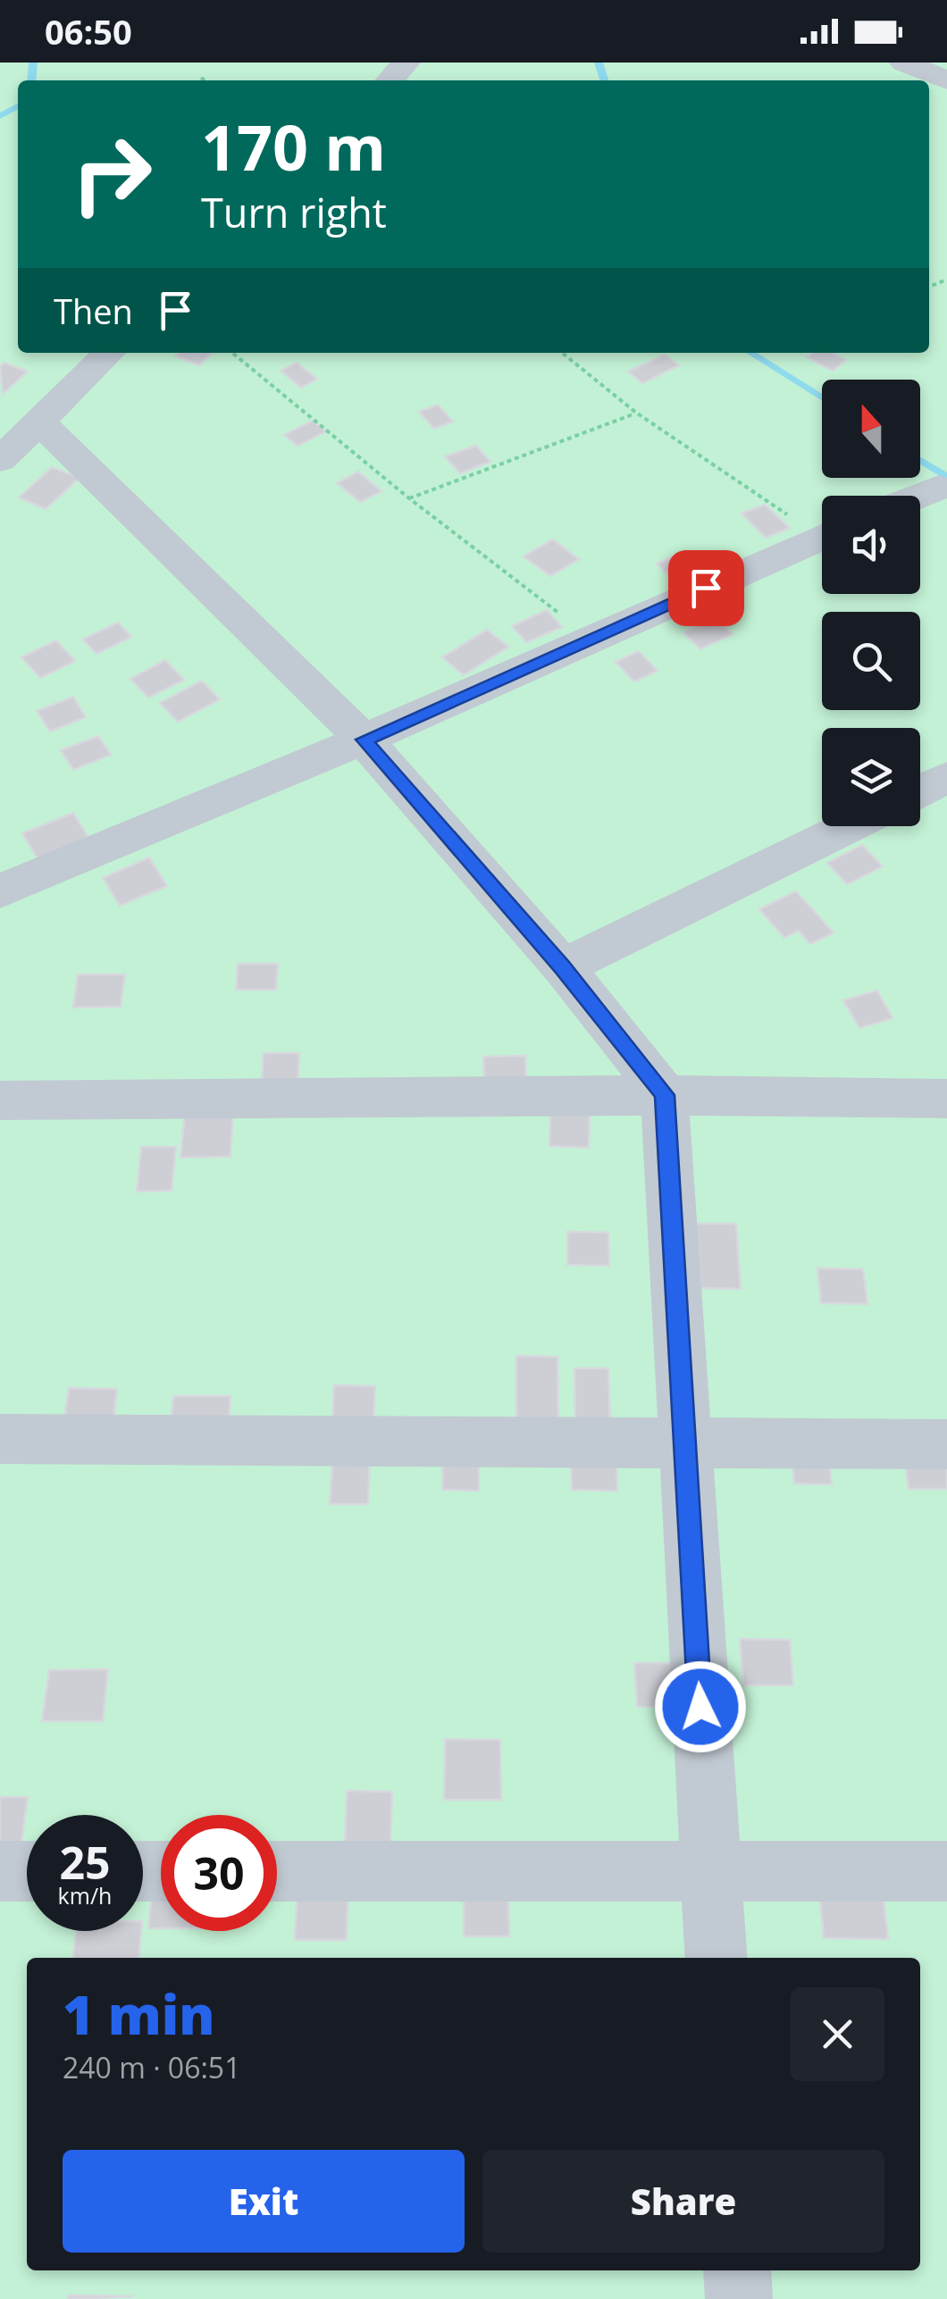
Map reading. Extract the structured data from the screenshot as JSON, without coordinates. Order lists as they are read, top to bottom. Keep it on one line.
{"north":"top","page":{"status":"06:50","turn":["170 m","Turn right"],"then":"Then","speed":"25 km/h","limit":"30","heading":["1 min","240 m · 06:51"],"buttons":["Exit","Share"]}}
